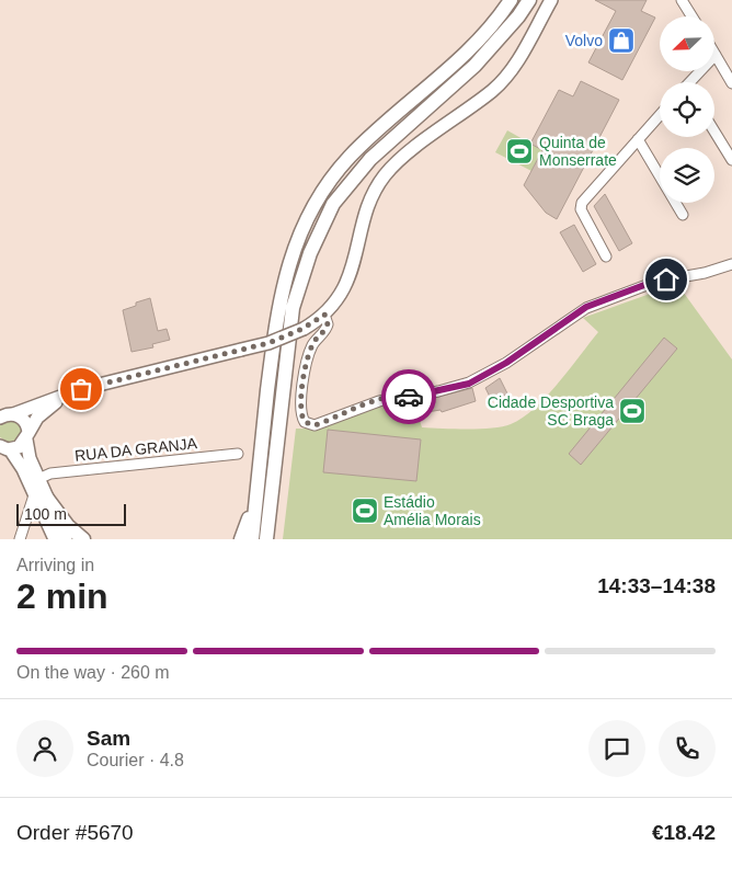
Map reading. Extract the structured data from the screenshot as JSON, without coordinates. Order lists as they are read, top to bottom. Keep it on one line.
{"streets":{"street":["RUA DA GRANJA"]},"places":{"shop":["Volvo"],"sports":["Quinta de Monserrate","Cidade Desportiva SC Braga","Estádio Amélia Morais"]},"scale_bar":"100 m","north":"bottom left","page":{"scale":"100 m","heading":["2 min","Arriving in","14:33–14:38"],"panel":["Sam","Courier · 4.8","Order #5670","€18.42"],"bar":"On the way · 260 m"}}
